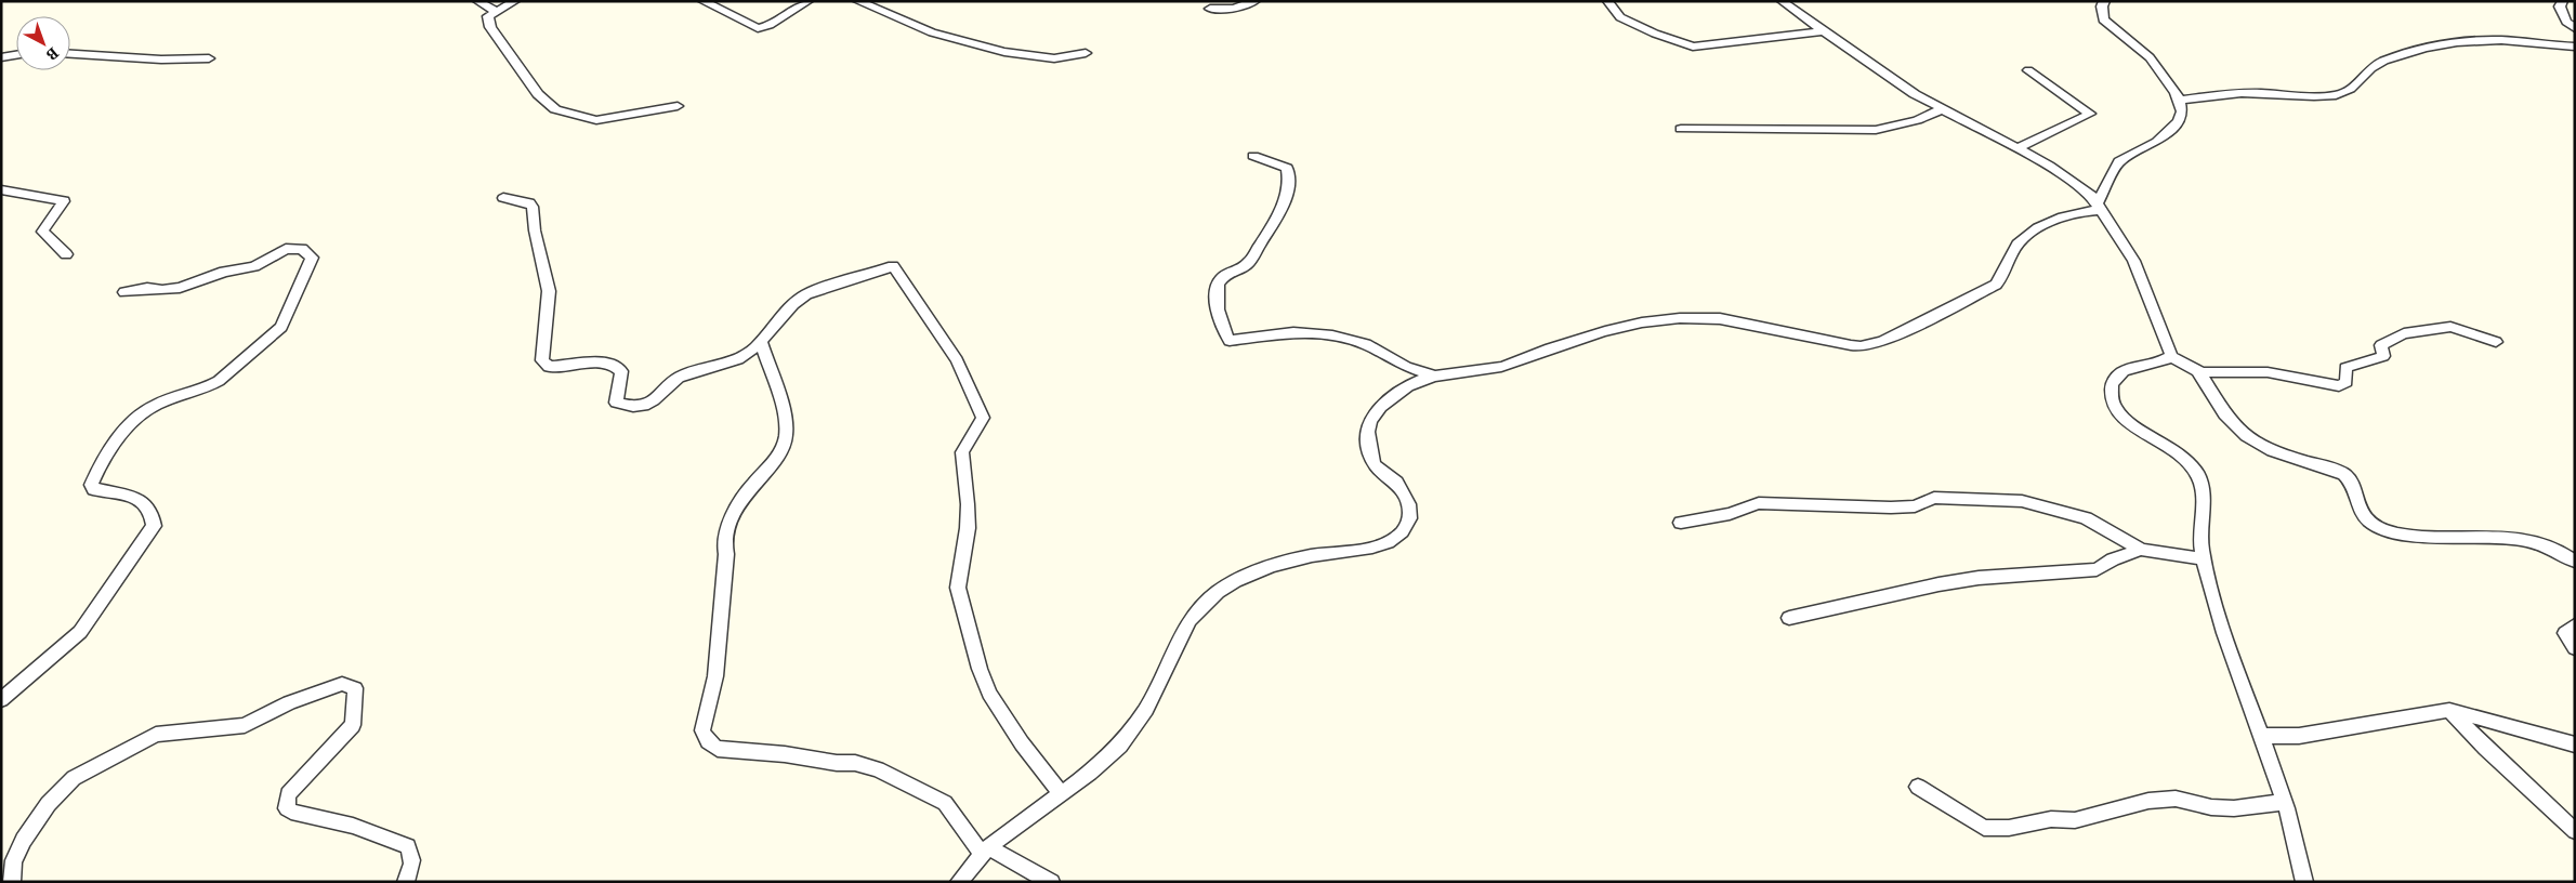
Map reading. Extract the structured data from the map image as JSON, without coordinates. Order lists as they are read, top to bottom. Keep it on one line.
{"north":"bottom right"}
